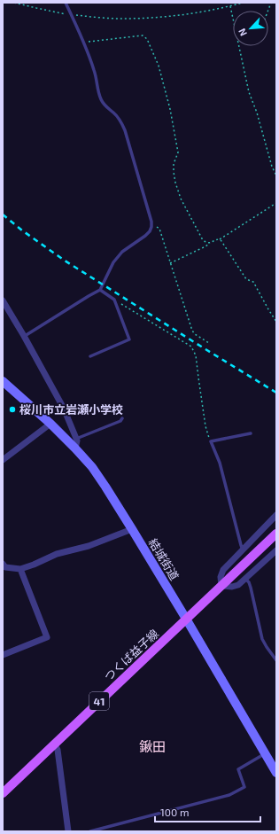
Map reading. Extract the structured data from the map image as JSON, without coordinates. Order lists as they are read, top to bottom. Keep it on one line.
{"streets":{"main road":["つくば益子線","41"],"street":["結城街道"]},"crossings":[["結城街道","つくば益子線"]],"districts":["鍬田"],"places":["桜川市立岩瀬小学校"],"scale_bar":"100 m","north":"bottom left"}
